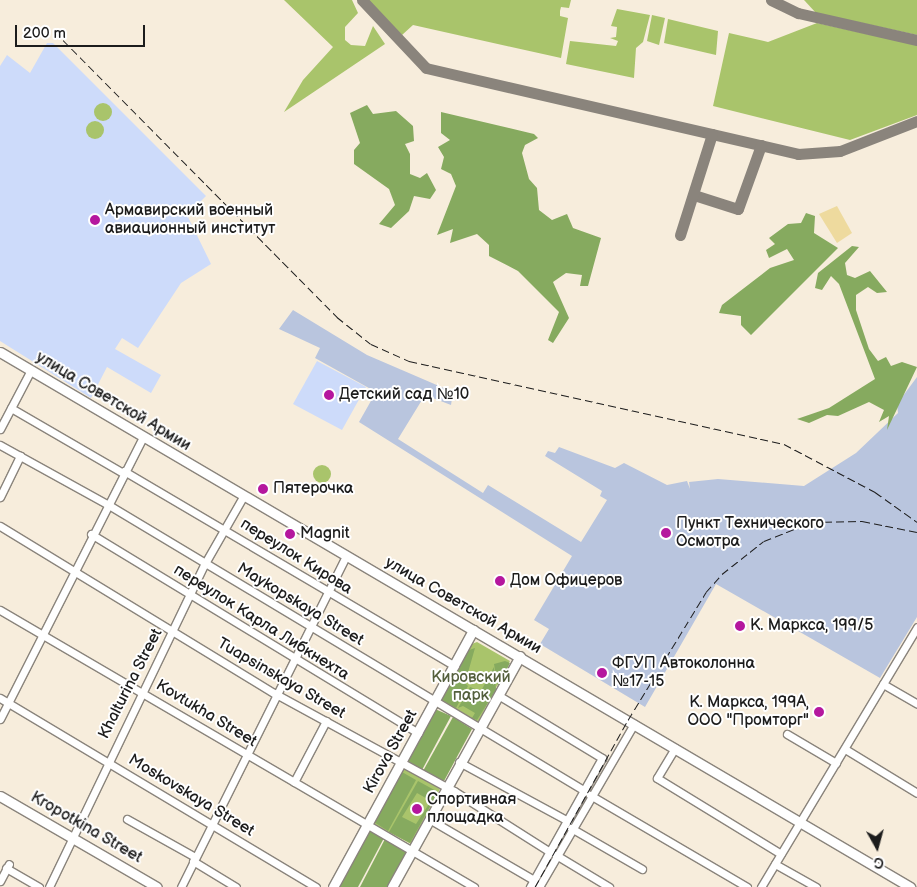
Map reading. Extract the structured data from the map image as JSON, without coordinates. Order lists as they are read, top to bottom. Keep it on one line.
{"streets":{"main road":["улица Советской Армии","Kirova Street","Kropotkina Street"],"street":["переулок Кирова","Maykopskaya Street","переулок Карла Либкнехта","Tuapsinskaya Street","Khalturina Street","Kovtukha Street","Moskovskaya Street"]},"crossings":[["улица Советской Армии","Khalturina Street"],["улица Советской Армии","Kirova Street"],["переулок Кирова","Khalturina Street"],["переулок Кирова","Kirova Street"],["Maykopskaya Street","Khalturina Street"],["Maykopskaya Street","Kirova Street"],["переулок Карла Либкнехта","Khalturina Street"],["переулок Карла Либкнехта","Kirova Street"],["Tuapsinskaya Street","Khalturina Street"],["Tuapsinskaya Street","Kirova Street"],["Khalturina Street","Kovtukha Street"],["Khalturina Street","Moskovskaya Street"],["Khalturina Street","Kropotkina Street"],["Kovtukha Street","Kirova Street"]],"parks":["Кировский парк"],"places":["Армавирский военный авиационный институт","Детский сад №10","Пятерочка","Пункт Технического Осмотра","Magnit","Дом Офицеров","К. Маркса, 199/5","ФГУП Автоколонна №17-15","К. Маркса, 199А, ООО \"Промторг\"","Спортивная площадка"],"scale_bar":"200 m","north":"bottom"}
